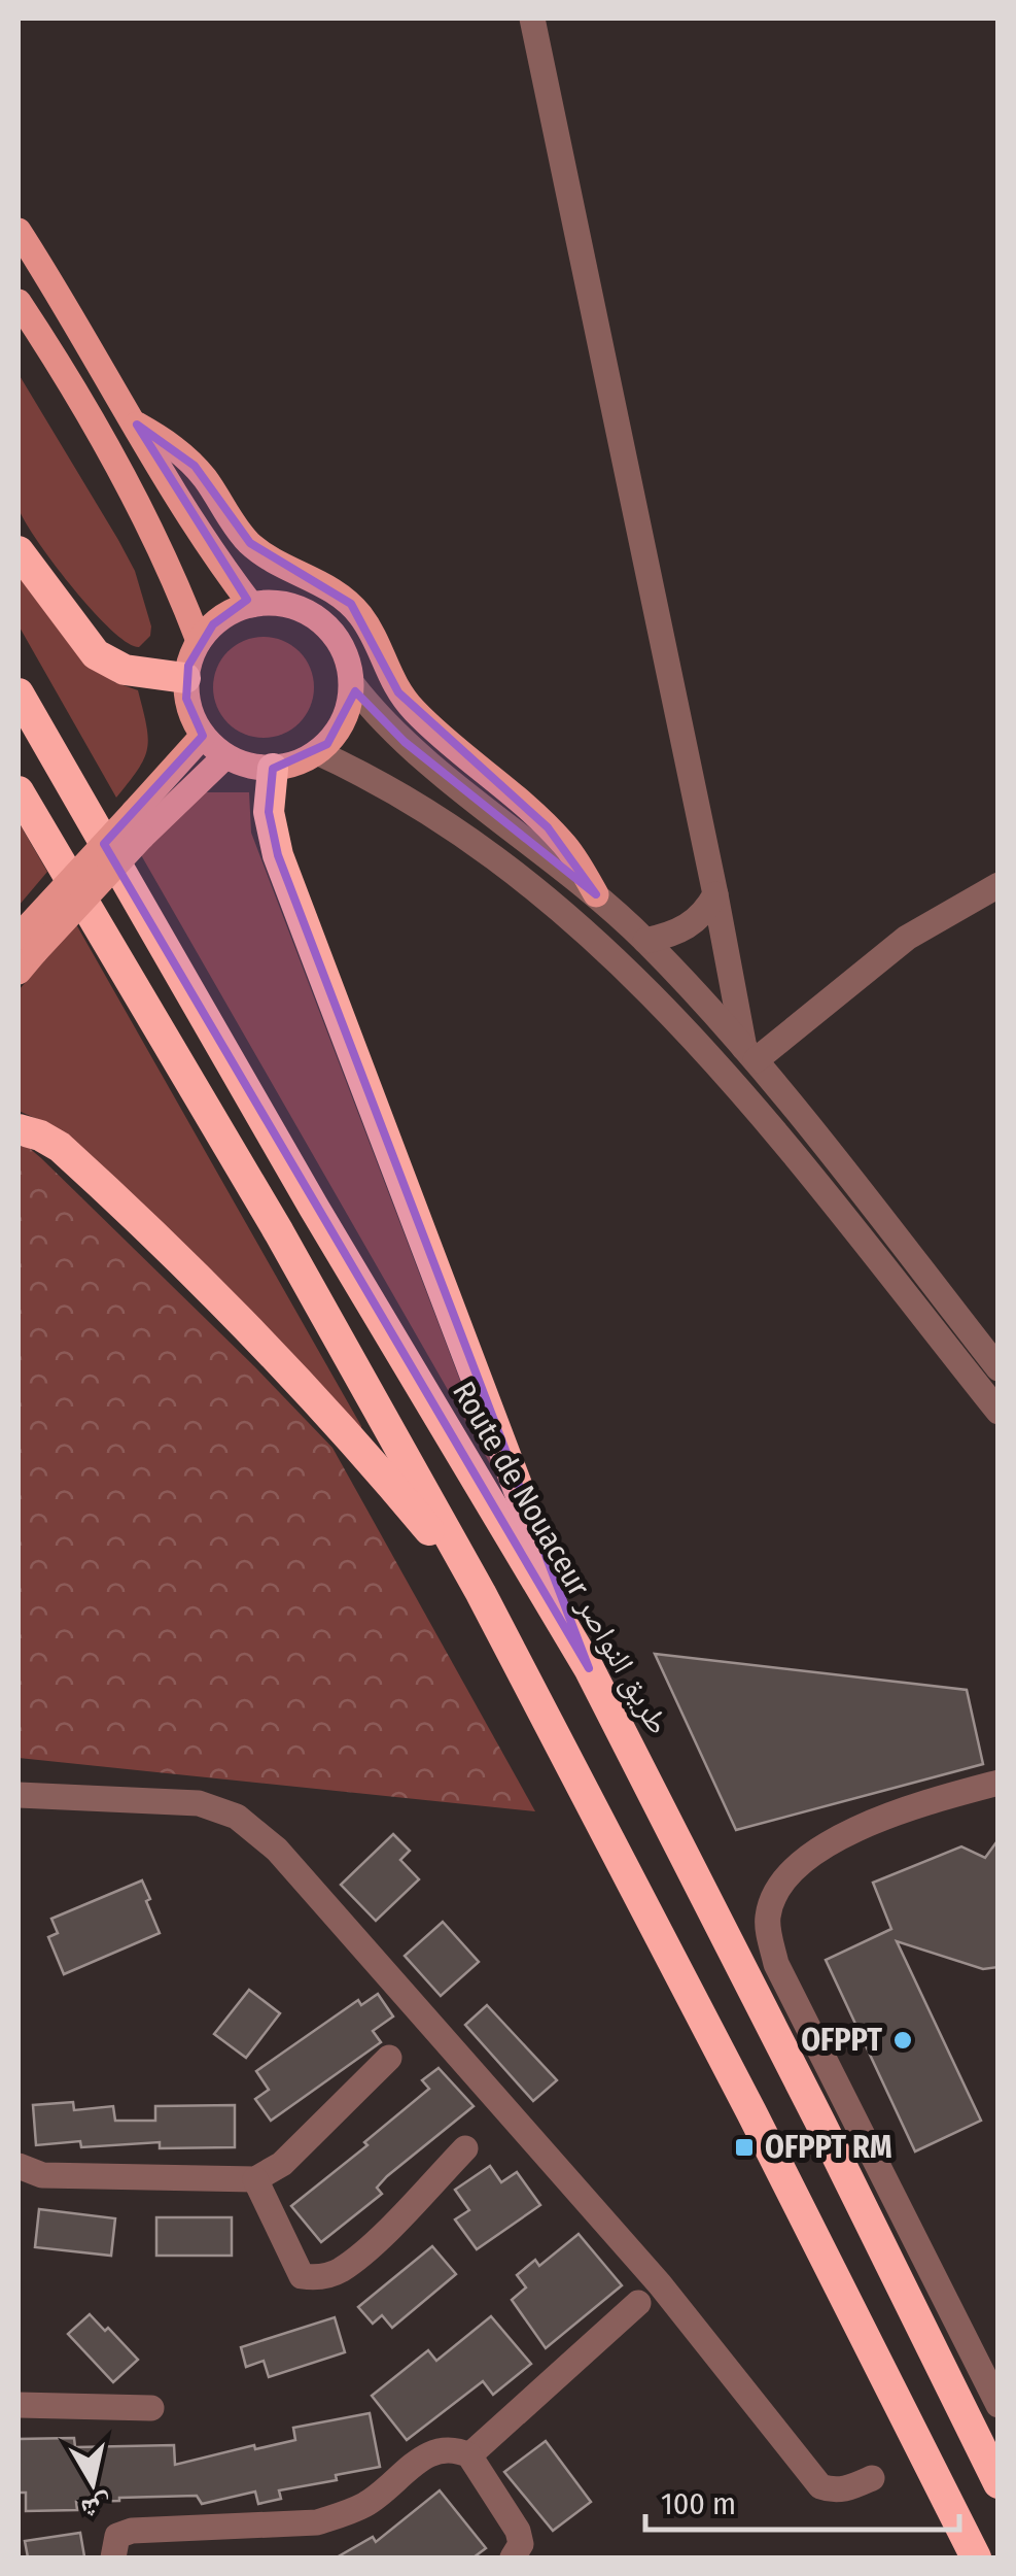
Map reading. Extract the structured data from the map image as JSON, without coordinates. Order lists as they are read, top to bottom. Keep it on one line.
{"streets":{"highway":["Route de Nouaceur طريق النواصر"]},"places":{"other":["OFPPT"],"transit":["OFPPT RM"]},"scale_bar":"100 m","north":"bottom"}
